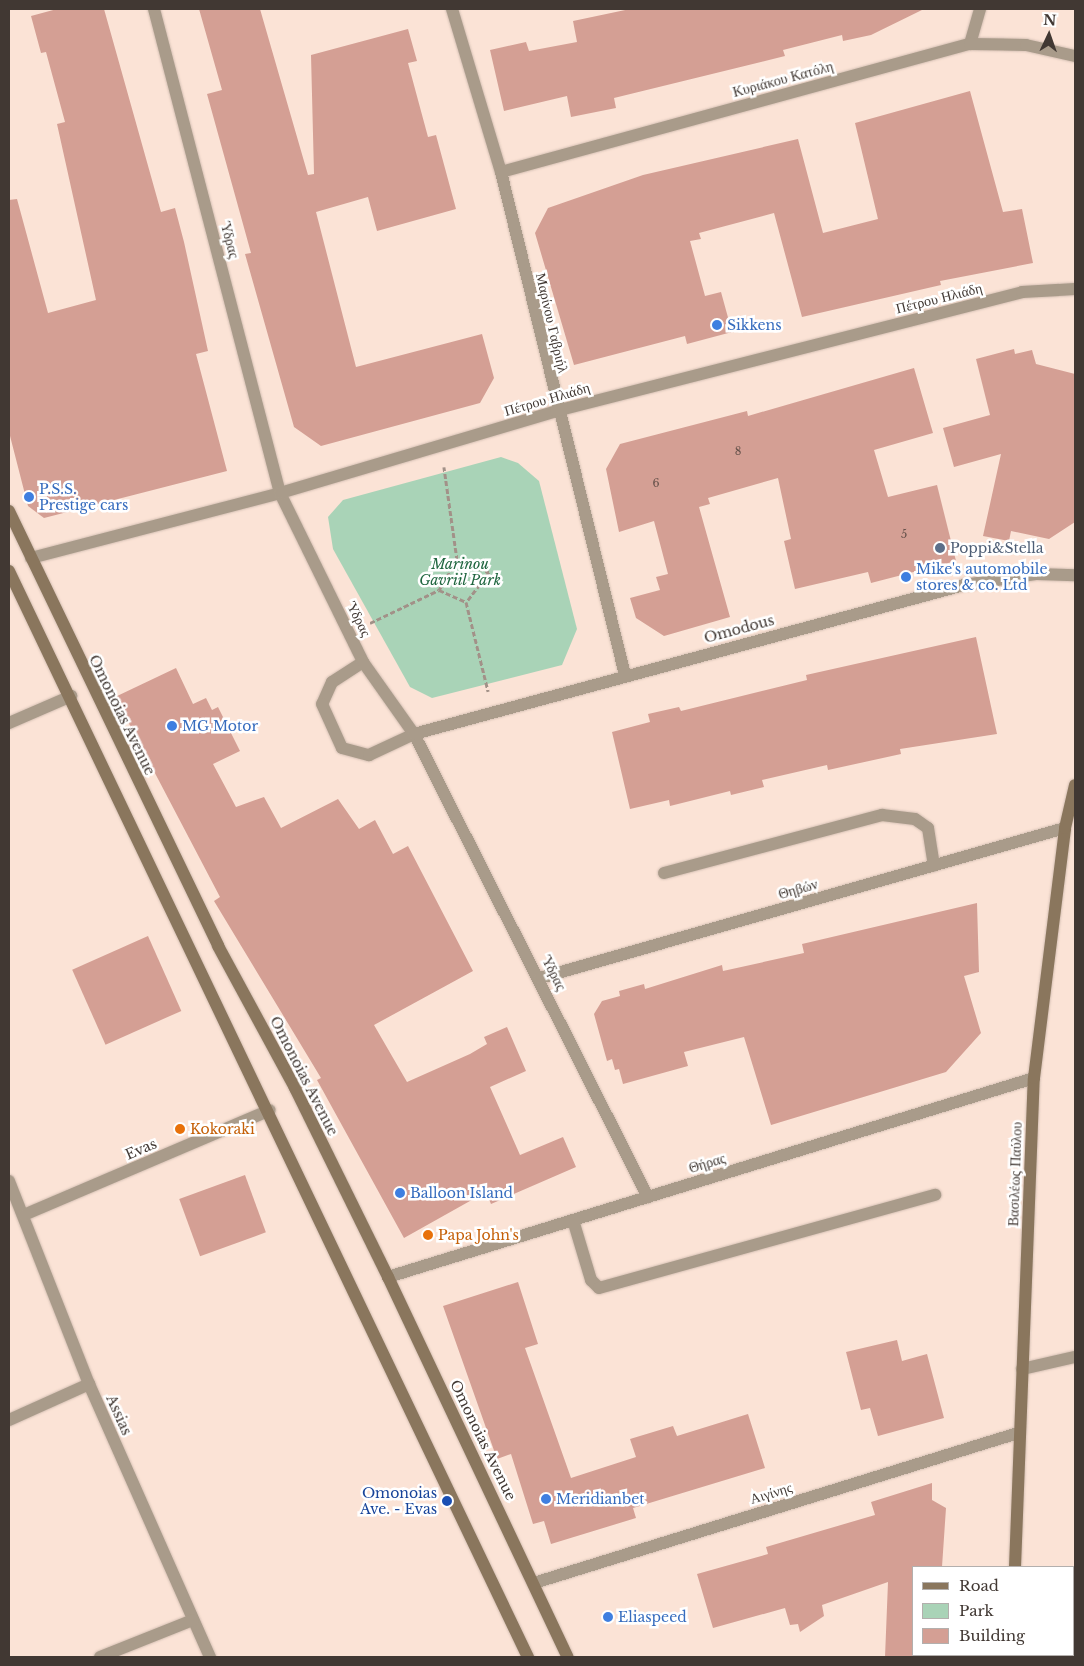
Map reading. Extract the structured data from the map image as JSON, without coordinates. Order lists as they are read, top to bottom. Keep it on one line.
{"streets":{"main road":["Omonoias Avenue","Βασιλέως Παύλου"],"street":["Κυριάκου Κατόλη","Ύδρας","Πέτρου Ηλιάδη","Μαρίνου Γαβριήλ","Omodous","Θηβών","Evas","Θήρας","Assias","Αιγίνης"]},"crossings":[["Κυριάκου Κατόλη","Μαρίνου Γαβριήλ"],["Ύδρας","Πέτρου Ηλιάδη"],["Ύδρας","Omodous"],["Ύδρας","Θηβών"],["Ύδρας","Θήρας"],["Πέτρου Ηλιάδη","Μαρίνου Γαβριήλ"],["Πέτρου Ηλιάδη","Omonoias Avenue"],["Μαρίνου Γαβριήλ","Omodous"],["Omonoias Avenue","Θήρας"],["Omonoias Avenue","Αιγίνης"],["Θηβών","Βασιλέως Παύλου"],["Evas","Assias"],["Θήρας","Βασιλέως Παύλου"],["Βασιλέως Παύλου","Αιγίνης"]],"parks":["Marinou Gavriil Park"],"places":["Sikkens","P.S.S. Prestige cars","Poppi&Stella","Mike's automobile stores & co. Ltd","MG Motor","Kokoraki","Balloon Island","Papa John's","Meridianbet","Omonoias Ave. - Evas","Eliaspeed"],"house_numbers":["8","6","5"],"legend":["Road","Park","Building"],"north":"top"}
